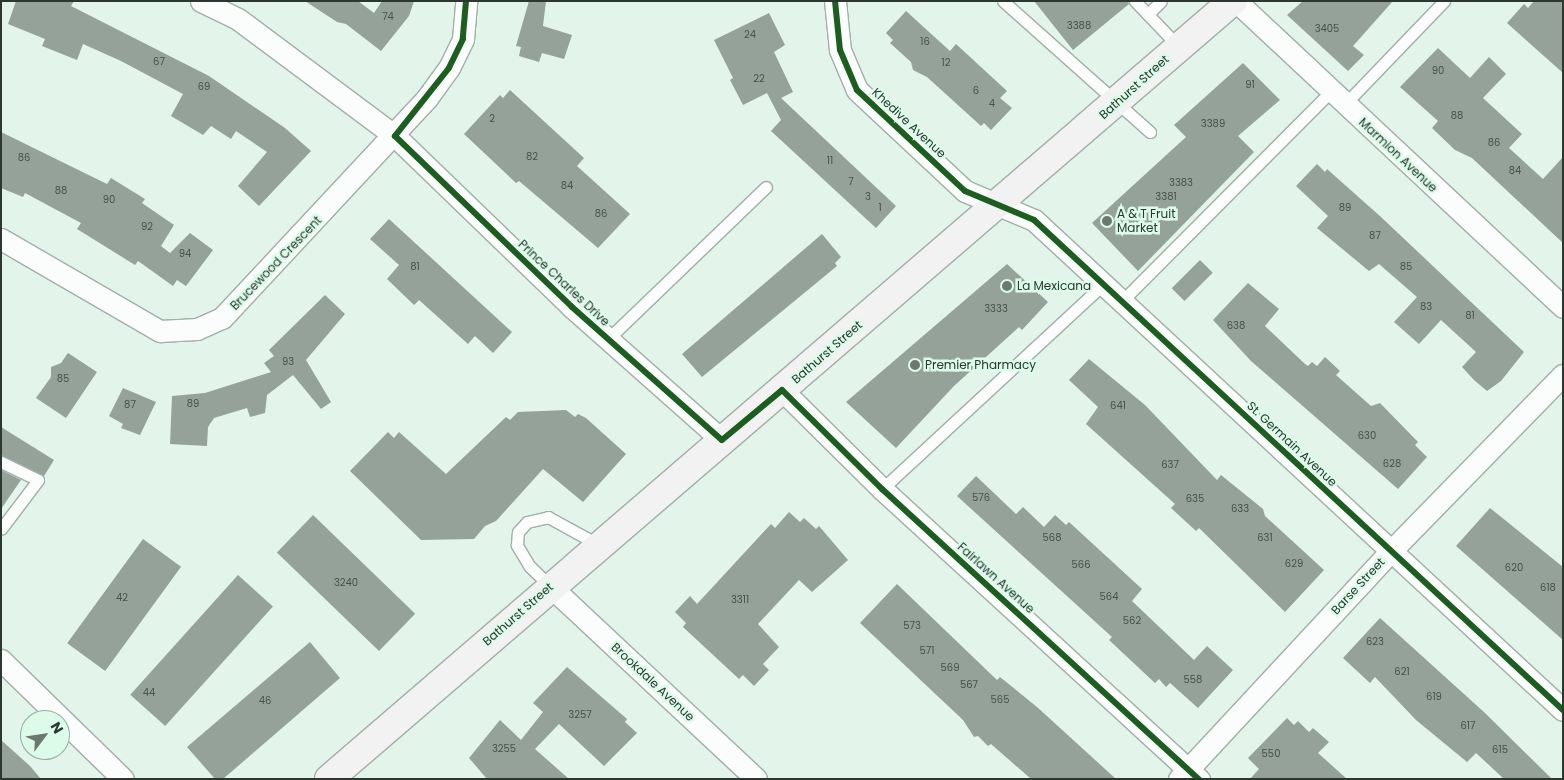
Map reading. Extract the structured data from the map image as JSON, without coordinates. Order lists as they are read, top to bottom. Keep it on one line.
{"streets":{"main road":["Bathurst Street"],"street":["Khedive Avenue","Marmion Avenue","Brucewood Crescent","Prince Charles Drive","St. Germain Avenue","Fairlawn Avenue","Barse Street","Brookdale Avenue"]},"crossings":[["Bathurst Street","Khedive Avenue"],["Bathurst Street","Marmion Avenue"],["Bathurst Street","Prince Charles Drive"],["Bathurst Street","St. Germain Avenue"],["Bathurst Street","Fairlawn Avenue"],["Bathurst Street","Brookdale Avenue"],["Khedive Avenue","St. Germain Avenue"],["Brucewood Crescent","Prince Charles Drive"],["St. Germain Avenue","Barse Street"],["Fairlawn Avenue","Barse Street"]],"places":["A & T Fruit Market","La Mexicana","Premier Pharmacy"],"house_numbers":["74","3388","3405","24","16","67","12","90","22","91","69","6","4","88","2","3389","86","82","86","11","84","7","3383","84","88","3","3381","90","1","89","86","92","87","94","81","85","83","3333","81","638","93","85","89","87","641","630","628","637","576","635","633","568","631","629","566","620","3240","618","564","42","3311","562","573","623","571","569","621","558","567","44","619","565","46","3257","617","3255","615","550"],"north":"top right"}
